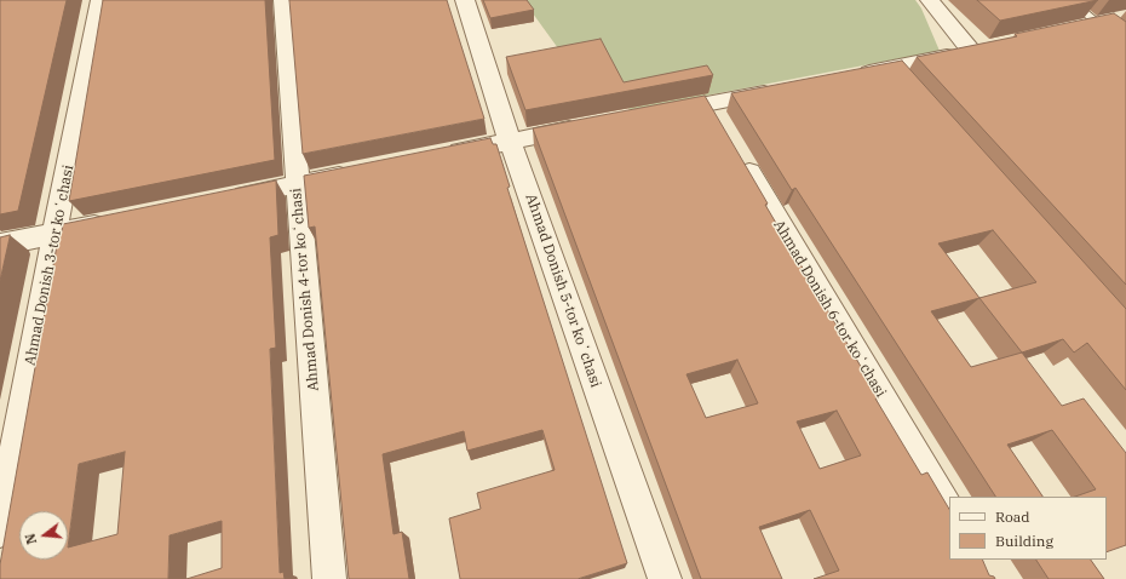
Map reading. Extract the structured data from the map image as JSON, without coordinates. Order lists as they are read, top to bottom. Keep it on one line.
{"streets":{"street":["Ahmad Donish 3-tor koʻchasi","Ahmad Donish 4-tor koʻchasi","Ahmad Donish 5-tor koʻchasi","Ahmad Donish 6-tor koʻchasi"]},"legend":["Road","Building"],"north":"left"}
